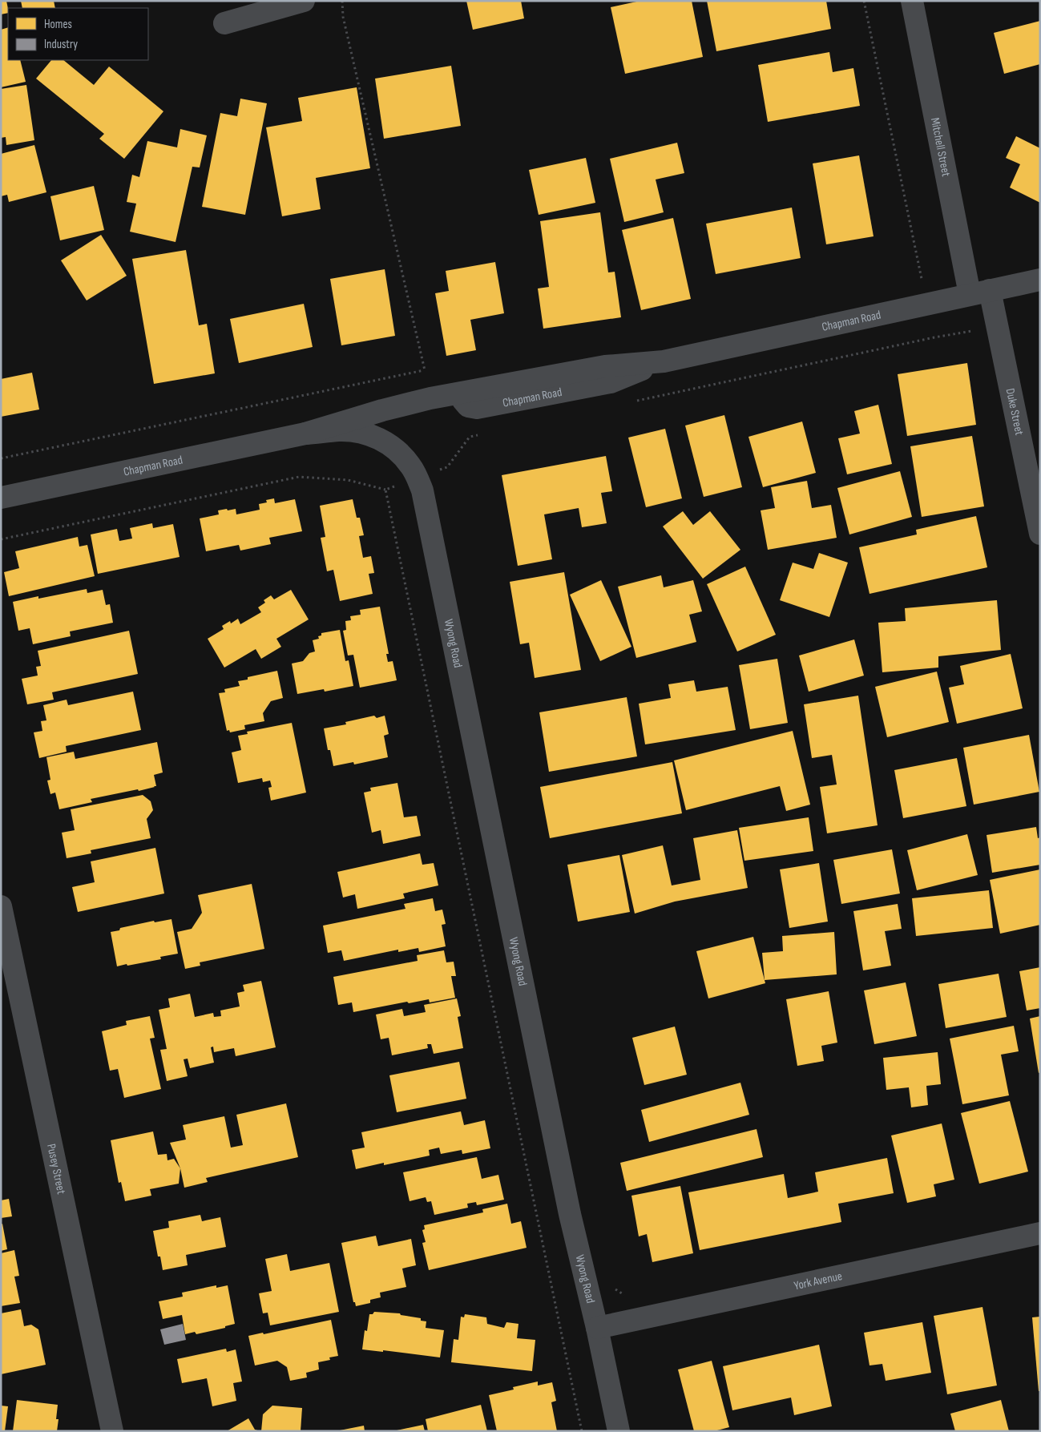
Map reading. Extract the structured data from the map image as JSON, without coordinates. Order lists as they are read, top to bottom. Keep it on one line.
{"streets":{"street":["Mitchell Street","Chapman Road","Duke Street","Wyong Road","Pusey Street","York Avenue"]},"crossings":[["Mitchell Street","Chapman Road"],["Mitchell Street","Duke Street"],["Chapman Road","Duke Street"],["Chapman Road","Wyong Road"],["Wyong Road","York Avenue"]],"legend":["Homes","Industry"]}
